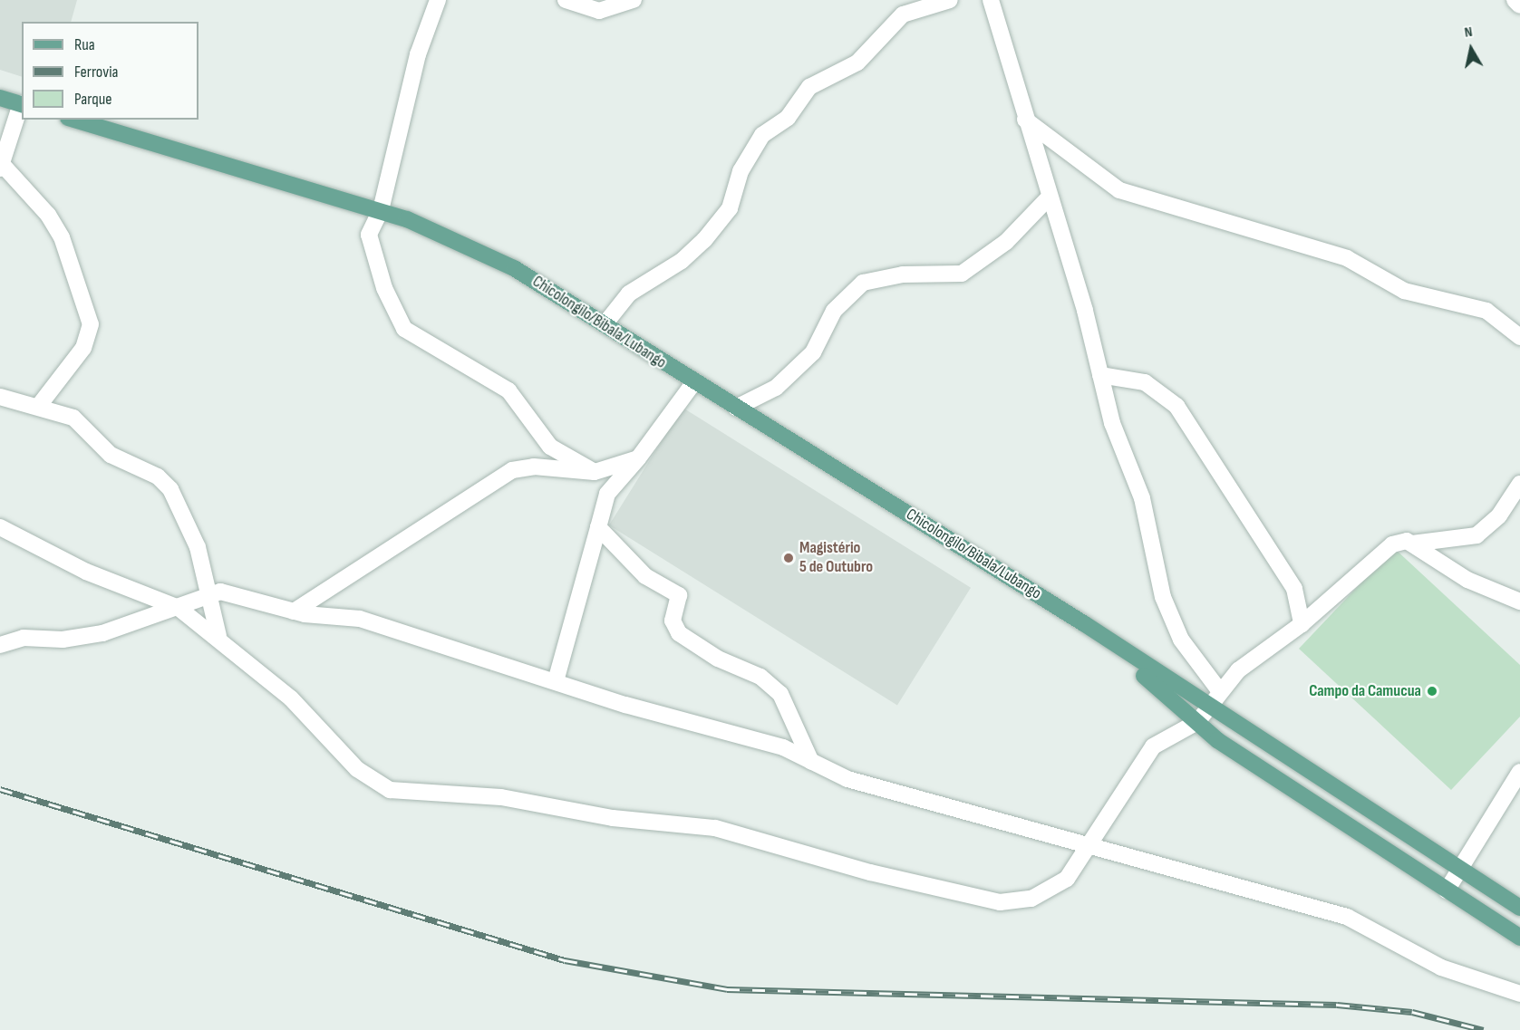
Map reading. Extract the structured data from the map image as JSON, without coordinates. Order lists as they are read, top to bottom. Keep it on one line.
{"streets":{"main road":["Chicolongilo/Bibala/Lubango"]},"places":["Magistério 5 de Outubro","Campo da Camucua"],"legend":["Rua","Ferrovia","Parque"],"north":"top"}
